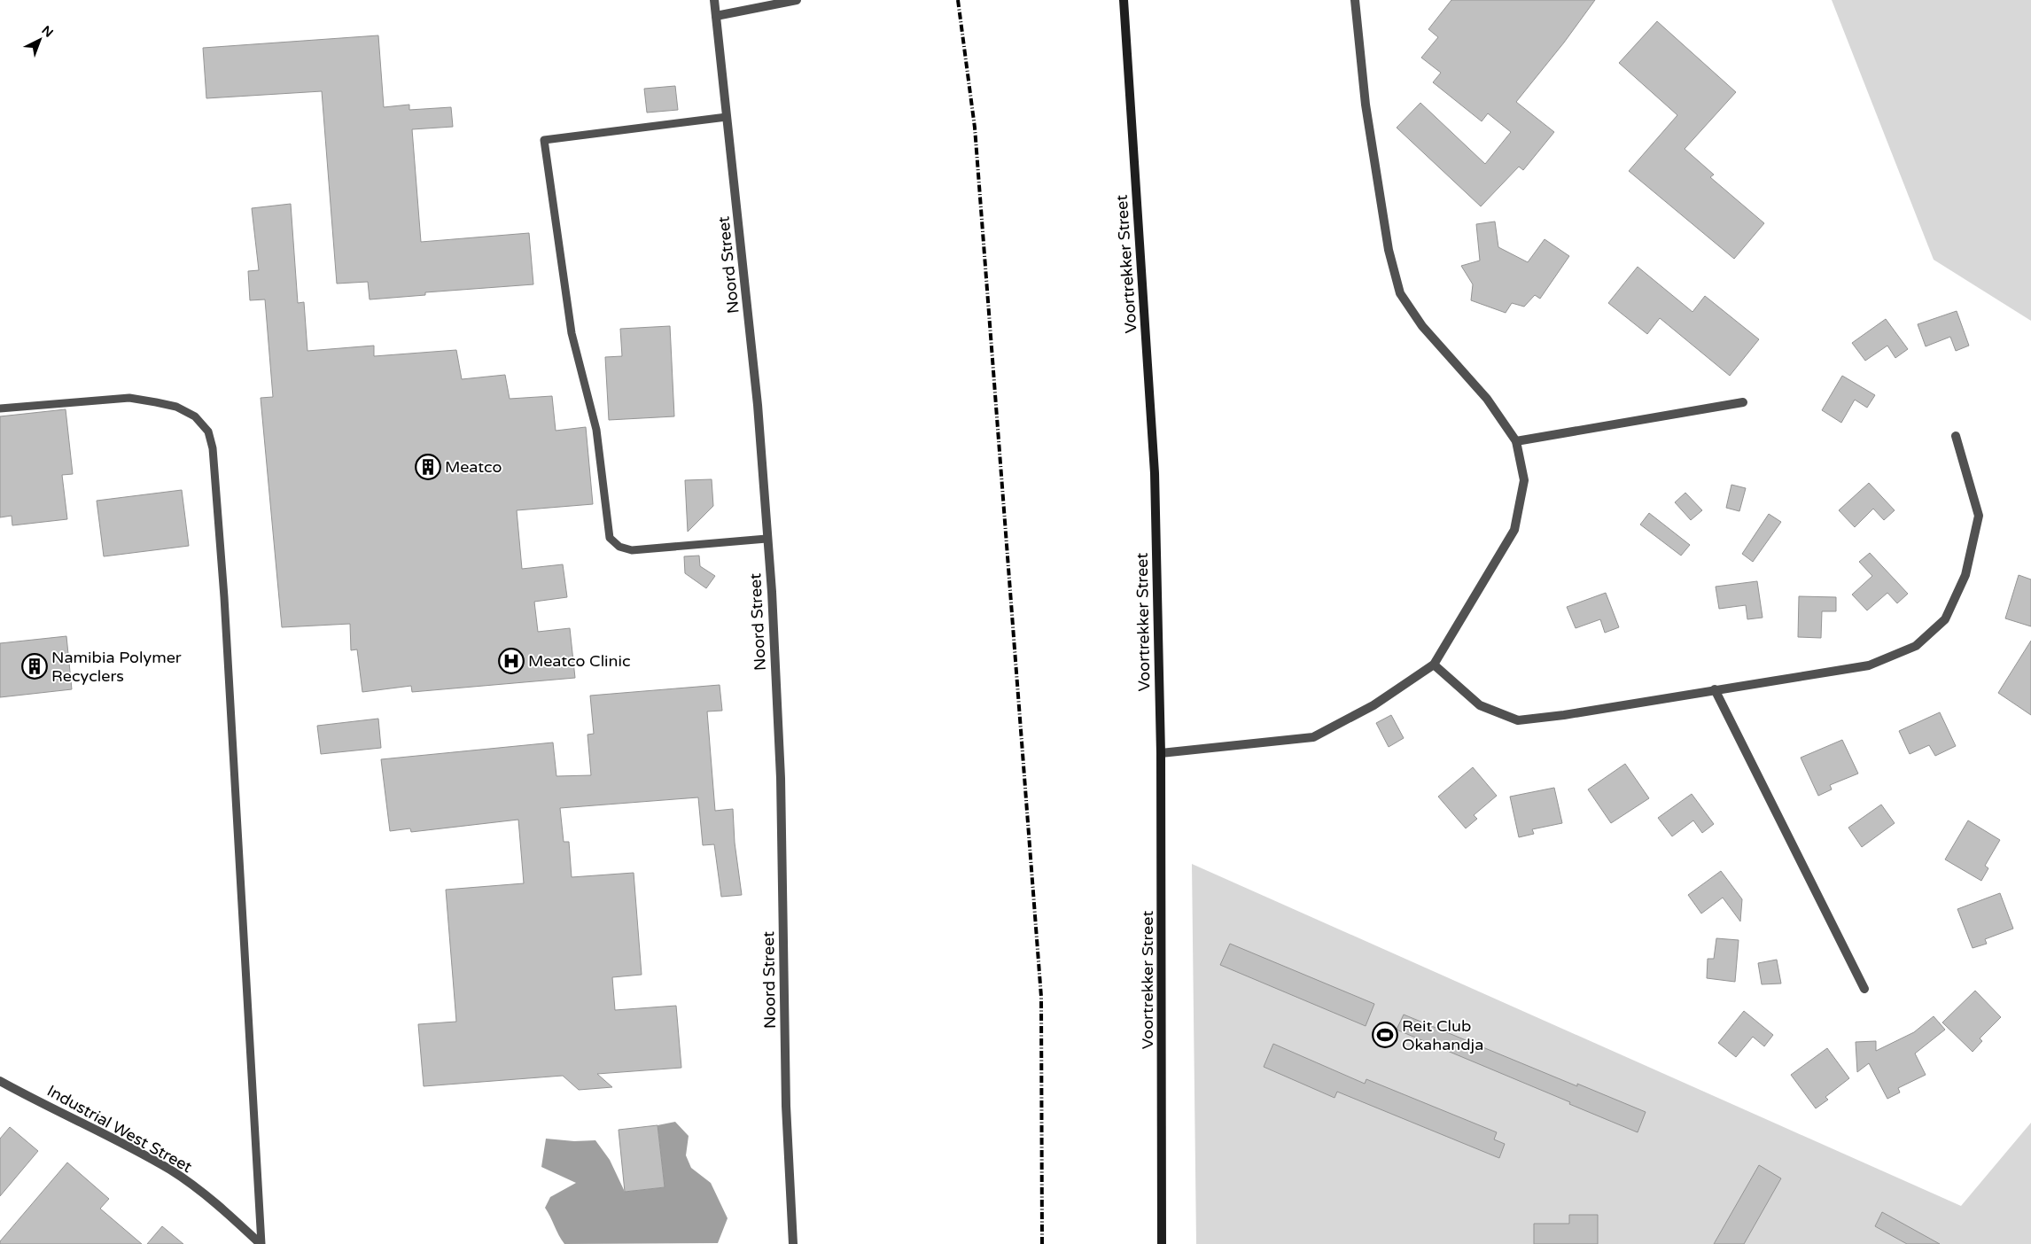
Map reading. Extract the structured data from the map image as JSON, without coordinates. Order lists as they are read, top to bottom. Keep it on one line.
{"streets":{"main road":["Voortrekker Street"],"street":["Noord Street","Industrial West Street"]},"places":{"building":["Meatco","Namibia Polymer Recyclers"],"hospital":["Meatco Clinic"],"sports":["Reit Club Okahandja"]},"north":"top right"}
